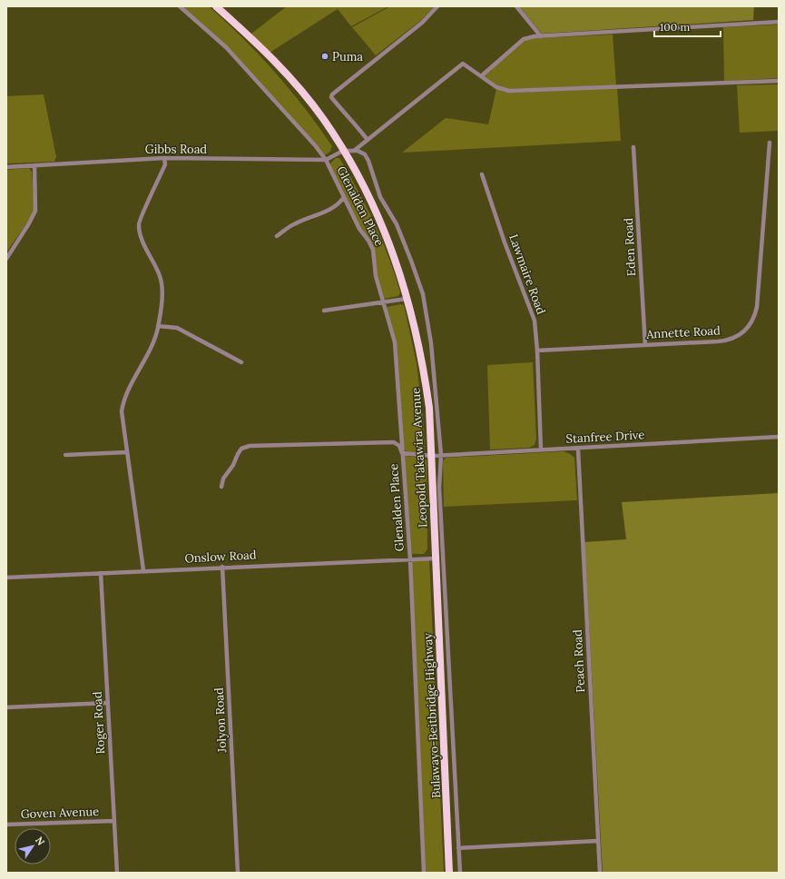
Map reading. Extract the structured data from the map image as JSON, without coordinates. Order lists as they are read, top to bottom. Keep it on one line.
{"streets":{"highway":["Leopold Takawira Avenue","Bulawayo-Beitbridge Highway"],"street":["Gibbs Road","Glenalden Place","Eden Road","Lawmaire Road","Annette Road","Stanfree Drive","Onslow Road","Peach Road","Jolyon Road","Roger Road","Goven Avenue"]},"crossings":[["Gibbs Road","Glenalden Place"],["Gibbs Road","Leopold Takawira Avenue"],["Glenalden Place","Stanfree Drive"],["Glenalden Place","Onslow Road"],["Eden Road","Annette Road"],["Lawmaire Road","Annette Road"],["Lawmaire Road","Stanfree Drive"],["Stanfree Drive","Leopold Takawira Avenue"],["Stanfree Drive","Peach Road"],["Leopold Takawira Avenue","Onslow Road"],["Leopold Takawira Avenue","Bulawayo-Beitbridge Highway"],["Onslow Road","Bulawayo-Beitbridge Highway"],["Onslow Road","Jolyon Road"],["Onslow Road","Roger Road"],["Roger Road","Goven Avenue"]],"places":["Puma"],"scale_bar":"100 m","north":"top right"}
